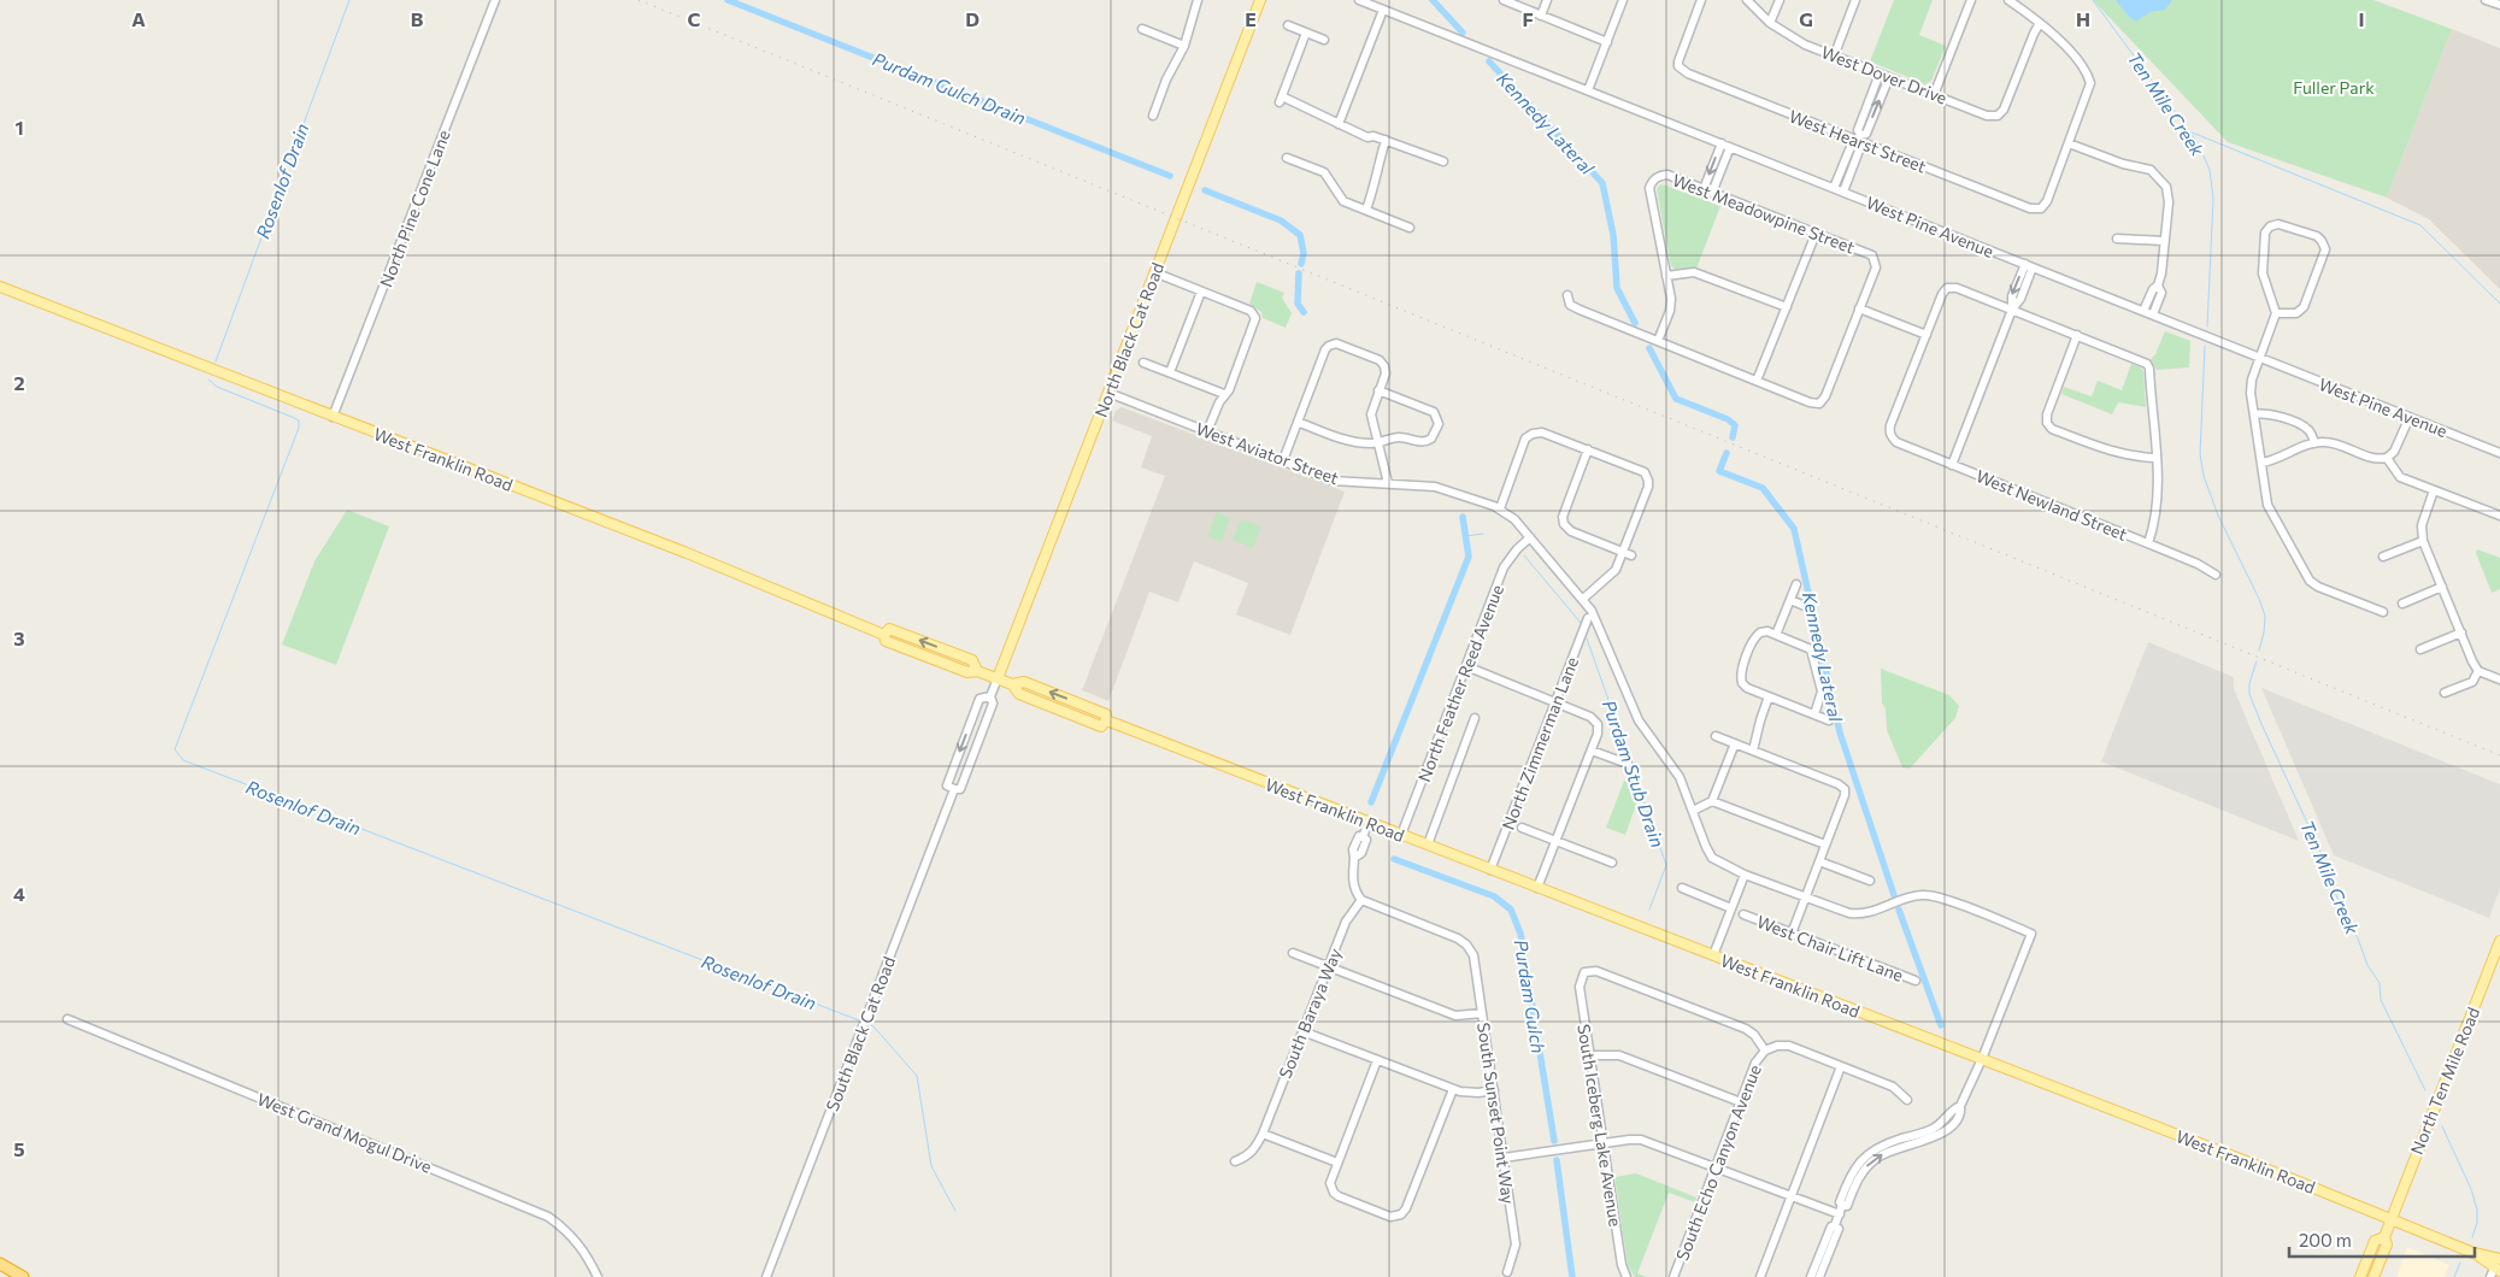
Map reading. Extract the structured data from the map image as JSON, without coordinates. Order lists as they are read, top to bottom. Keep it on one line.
{"streets":{"main road":["North Black Cat Road","West Franklin Road","North Ten Mile Road"],"street":["West Dover Drive","West Hearst Street","North Pine Cone Lane","West Meadowpine Street","West Pine Avenue","West Aviator Street","West Newland Street","North Feather Reed Avenue","North Zimmerman Lane","West Chair Lift Lane","South Baraya Way","South Black Cat Road","South Sunset Point Way","South Iceberg Lake Avenue","West Grand Mogul Drive","South Echo Canyon Avenue"]},"crossings":[["North Pine Cone Lane","West Franklin Road"],["North Black Cat Road","West Aviator Street"],["North Black Cat Road","West Franklin Road"],["North Black Cat Road","South Black Cat Road"],["West Franklin Road","North Feather Reed Avenue"],["West Franklin Road","North Zimmerman Lane"],["West Franklin Road","South Black Cat Road"],["West Franklin Road","North Ten Mile Road"],["South Baraya Way","South Sunset Point Way"],["South Iceberg Lake Avenue","South Echo Canyon Avenue"]],"water":["Purdam Gulch Drain","Ten Mile Creek","Kennedy Lateral","Rosenlof Drain","Purdam Stub Drain","Purdam Gulch"],"parks":["Fuller Park"],"scale_bar":"200 m","grid":{"columns":["A","B","C","D","E","F","G","H","I"],"rows":["1","2","3","4","5"]}}
